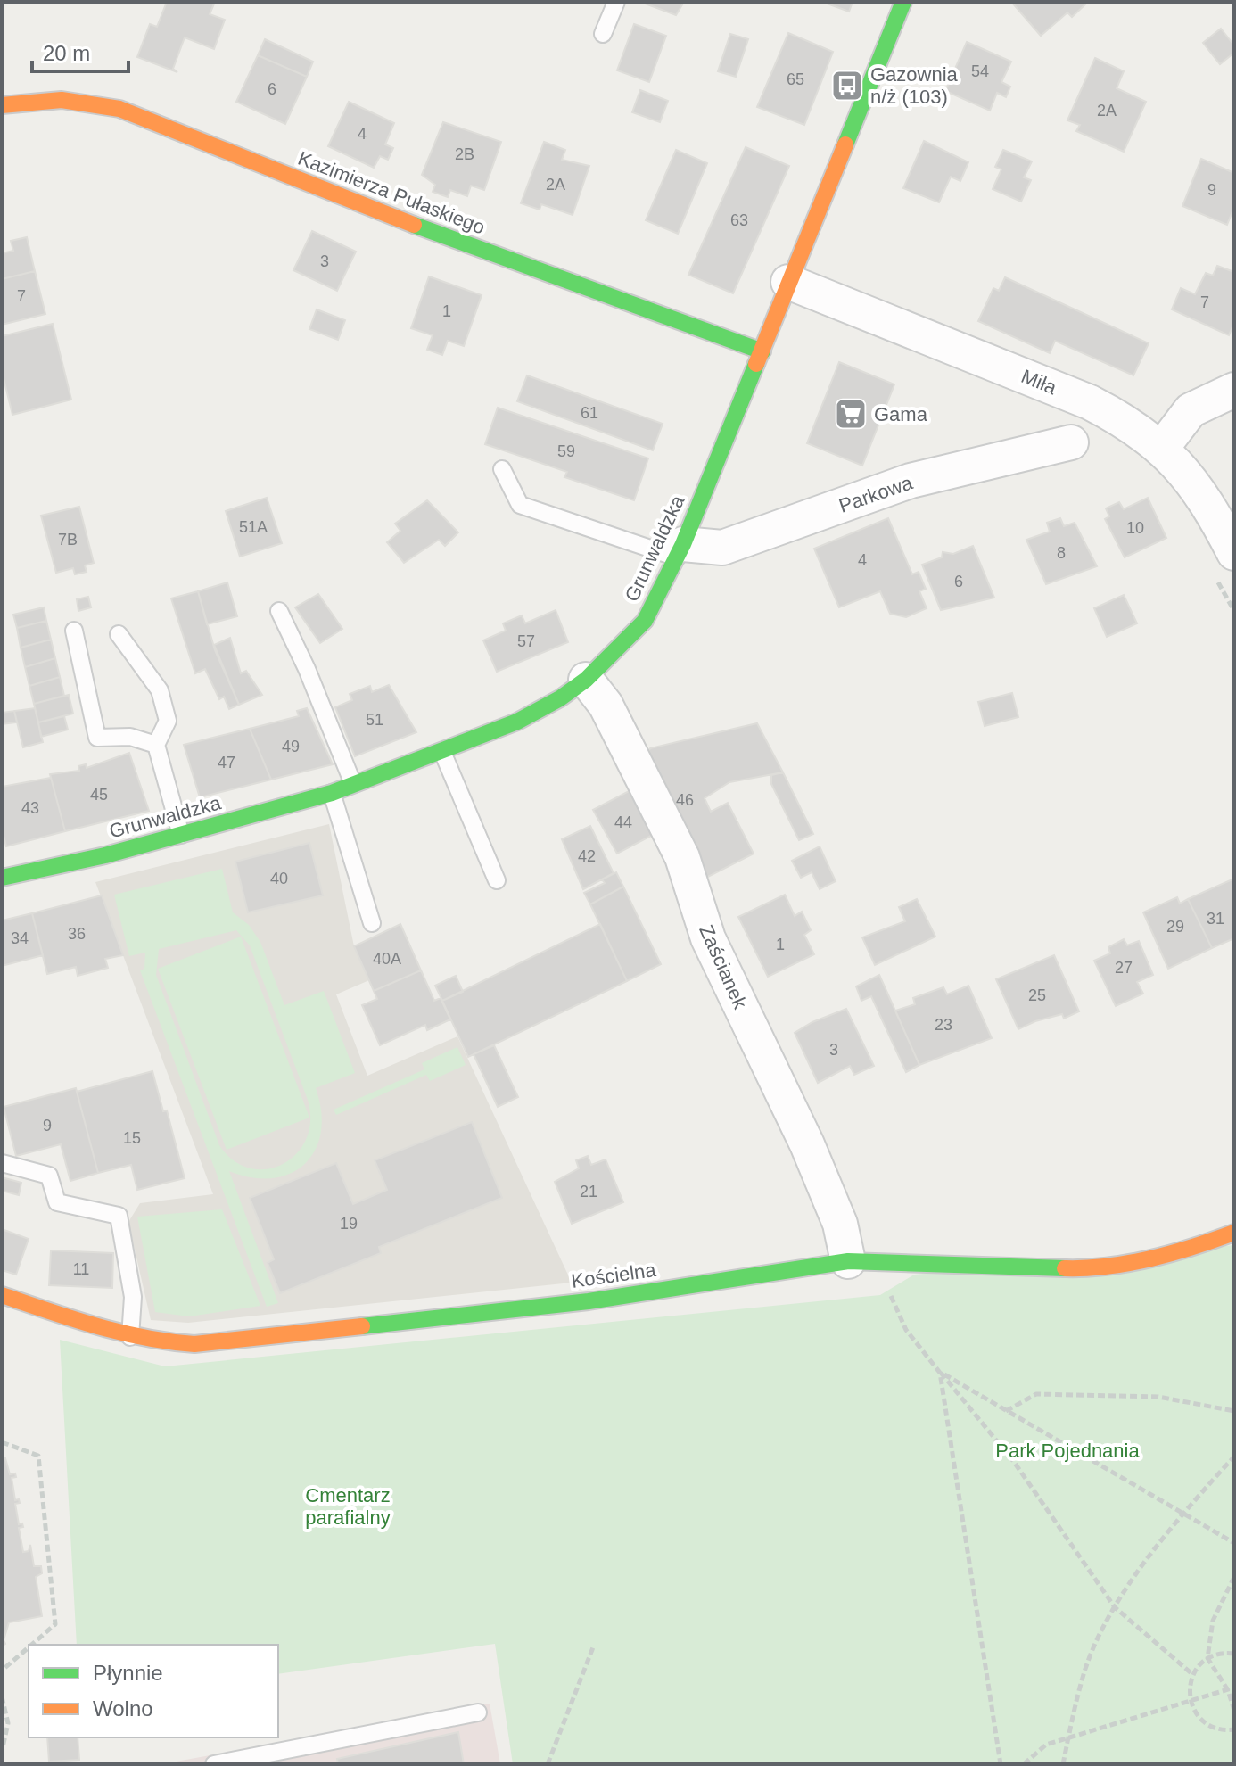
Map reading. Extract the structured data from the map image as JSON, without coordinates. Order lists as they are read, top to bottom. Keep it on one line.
{"streets":{"street":["Kazimierza Pułaskiego","Miła","Parkowa","Grunwaldzka","Zaścianek","Kościelna"]},"crossings":[["Kazimierza Pułaskiego","Grunwaldzka"],["Miła","Grunwaldzka"],["Parkowa","Grunwaldzka"],["Grunwaldzka","Zaścianek"],["Zaścianek","Kościelna"]],"parks":["Park Pojednania","Cmentarz parafialny"],"places":{"bus stop":["Gazownia n/ż (103)"],"supermarket":["Gama"]},"house_numbers":["54","65","6","2A","4","2B","2A","9","63","3","7","7","1","61","59","51A","10","7B","8","4","6","57","51","49","47","45","46","43","44","42","40","31","29","36","34","1","40A","27","25","23","3","9","15","21","19","11"],"legend":["Płynnie","Wolno"],"scale_bar":"20 m"}
